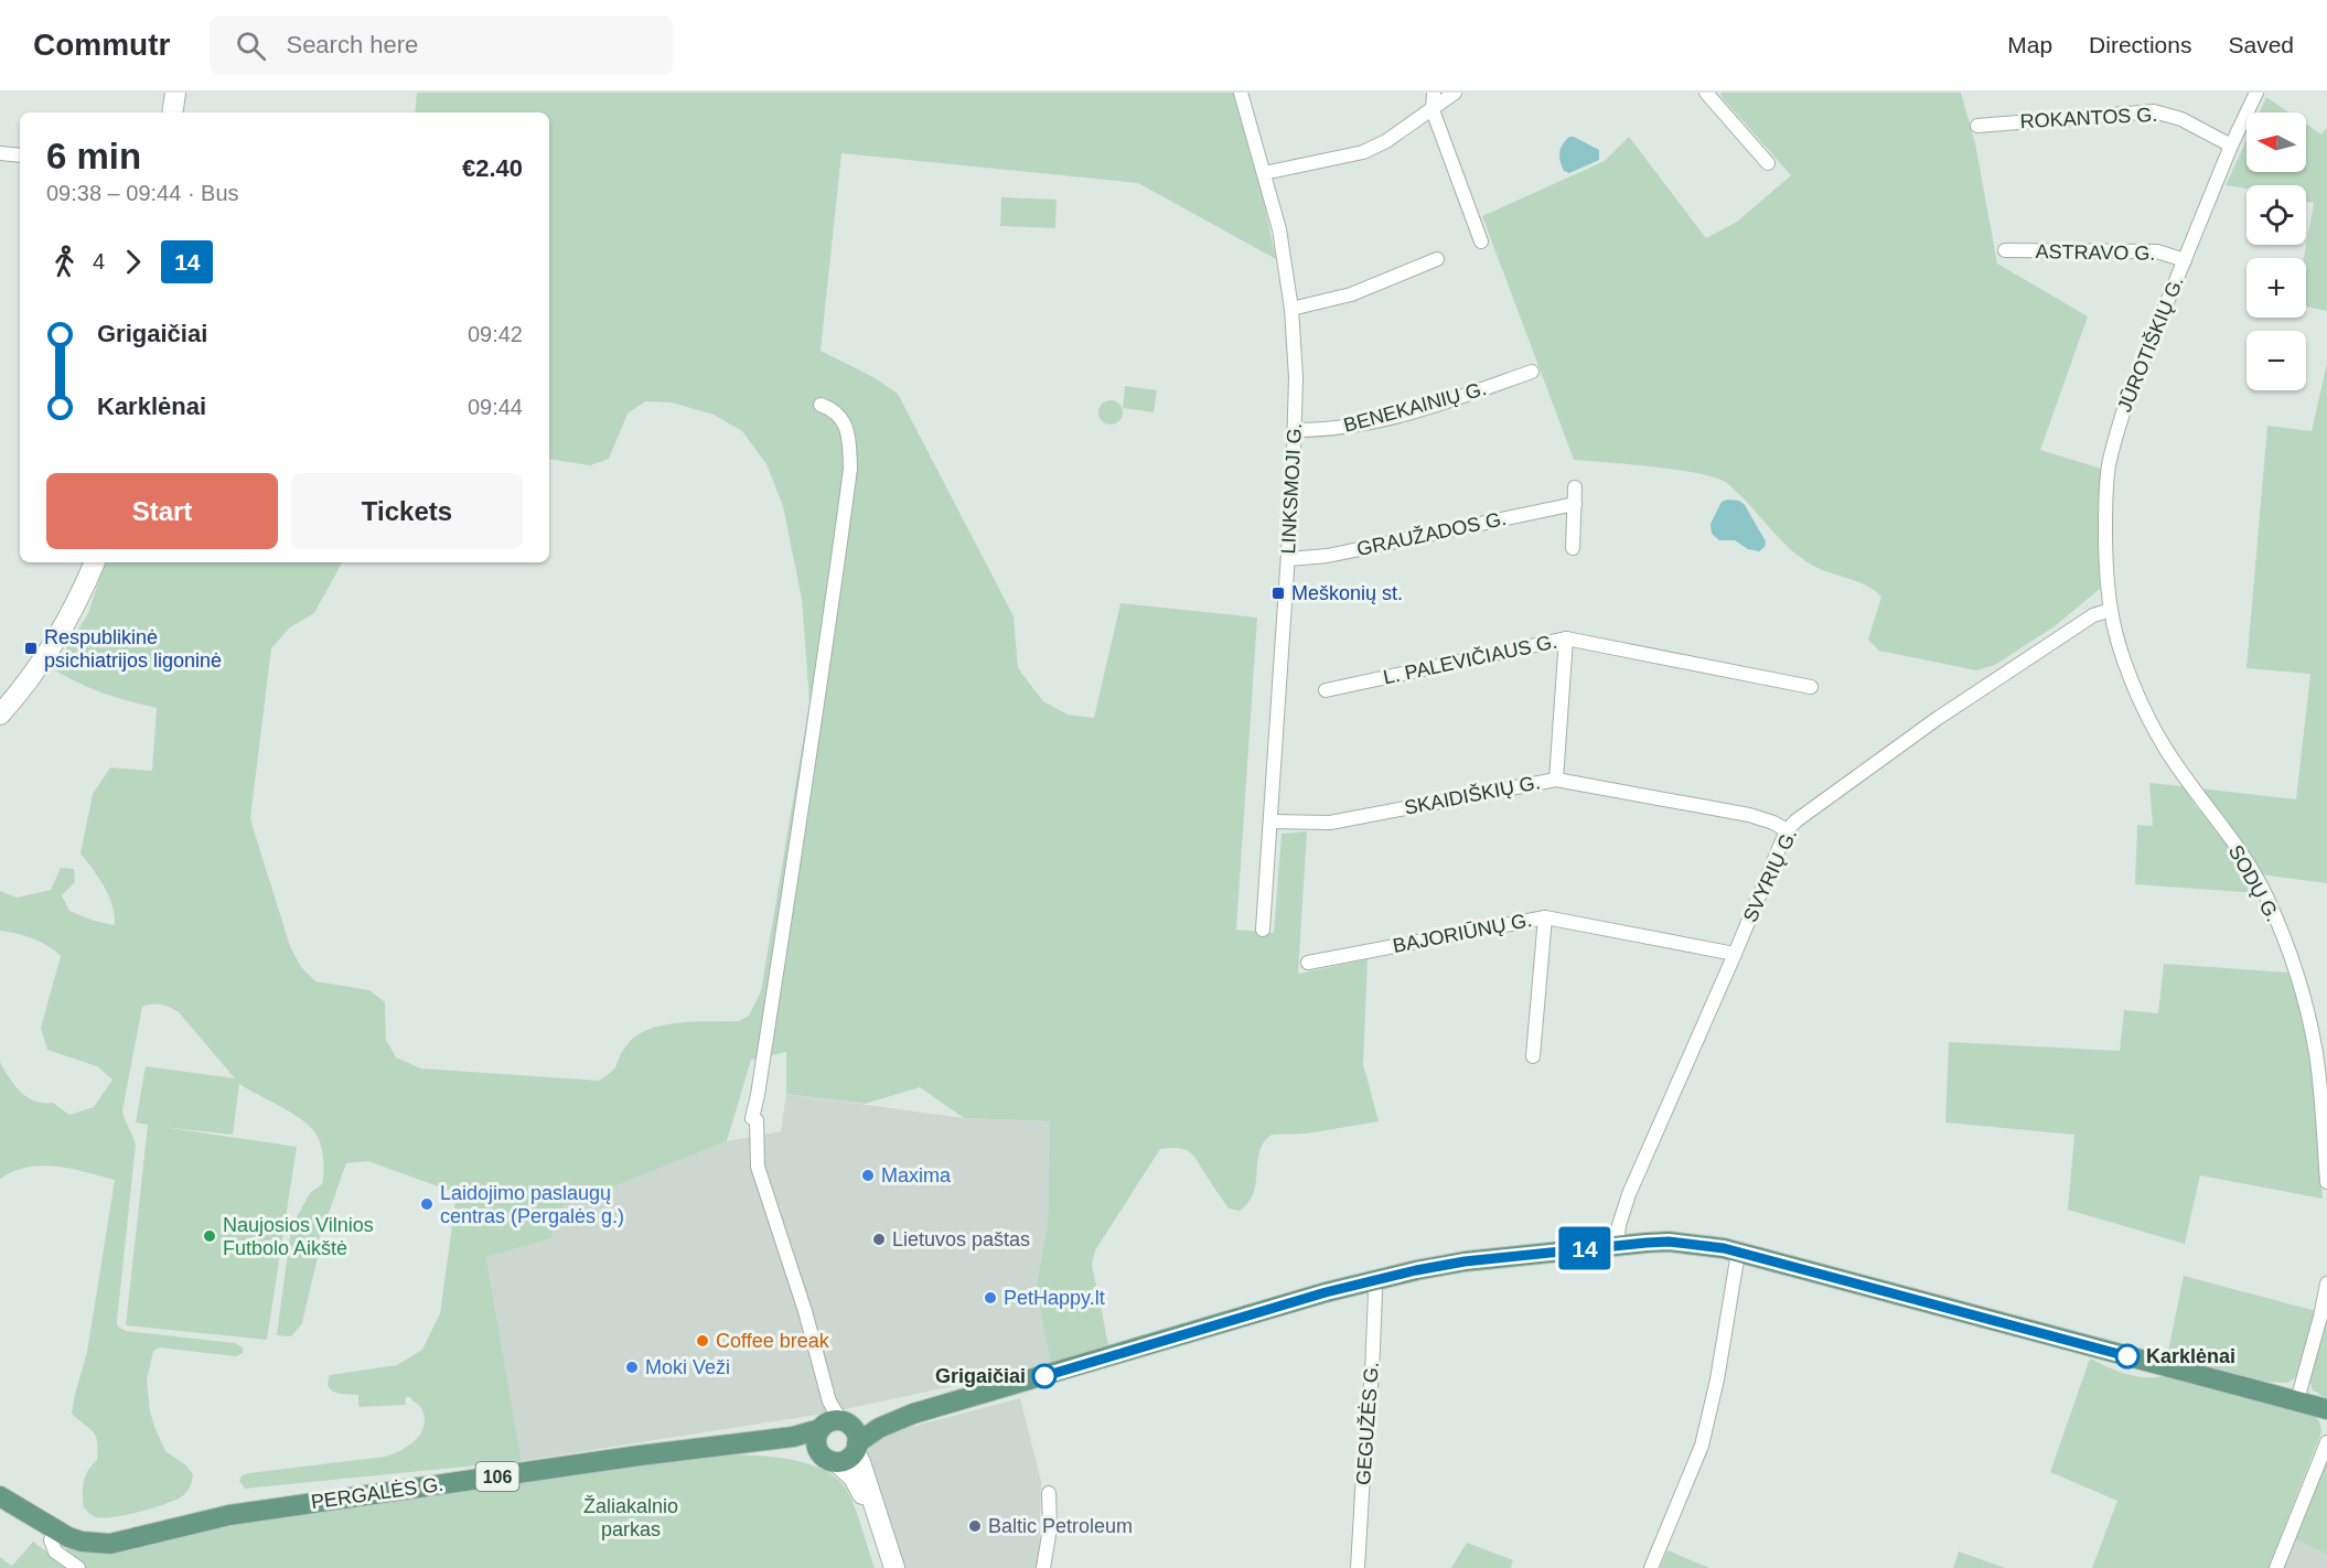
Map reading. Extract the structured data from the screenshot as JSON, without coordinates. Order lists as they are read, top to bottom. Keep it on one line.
{"streets":{"main road":["106","PERGALĖS G."],"street":["ROKANTOS G.","ASTRAVO G.","JŪROTIŠKIŲ G.","BENEKAINIŲ G.","LINKSMOJI G.","GRAUŽADOS G.","L. PALEVIČIAUS G.","SKAIDIŠKIŲ G.","SVYRIŲ G.","SODŲ G.","BAJORIŪNŲ G.","GEGUŽĖS G."]},"crossings":[["ROKANTOS G.","JŪROTIŠKIŲ G."],["ASTRAVO G.","JŪROTIŠKIŲ G."],["JŪROTIŠKIŲ G.","SVYRIŲ G."],["JŪROTIŠKIŲ G.","SODŲ G."],["BENEKAINIŲ G.","LINKSMOJI G."],["LINKSMOJI G.","GRAUŽADOS G."],["LINKSMOJI G.","SKAIDIŠKIŲ G."],["SKAIDIŠKIŲ G.","SVYRIŲ G."],["SVYRIŲ G.","SODŲ G."],["SVYRIŲ G.","BAJORIŪNŲ G."],["SVYRIŲ G.","PERGALĖS G."],["GEGUŽĖS G.","PERGALĖS G."]],"parks":["Žaliakalnio parkas"],"places":{"transit":["Meškonių st.","Respublikinė psichiatrijos ligoninė"],"other":["Maxima","Laidojimo paslaugų centras (Pergalės g.)","Naujosios Vilnios Futbolo Aikštė","Lietuvos paštas","PetHappy.lt","Coffee break","Karklėnai","Moki Veži","Grigaičiai","Baltic Petroleum"]},"lines":["bus line 14"],"north":"left","page":{"header":"Commutr","search":"Search here","nav":["Map","Directions","Saved"],"on_map":"14","map_buttons":["+","−"],"heading":["6 min","09:38 – 09:44 · Bus","€2.40"],"legs":["4","14"],"list":[{"name":"Grigaičiai","value":"09:42"},{"name":"Karklėnai","value":"09:44"}],"buttons":["Start","Tickets"]}}
